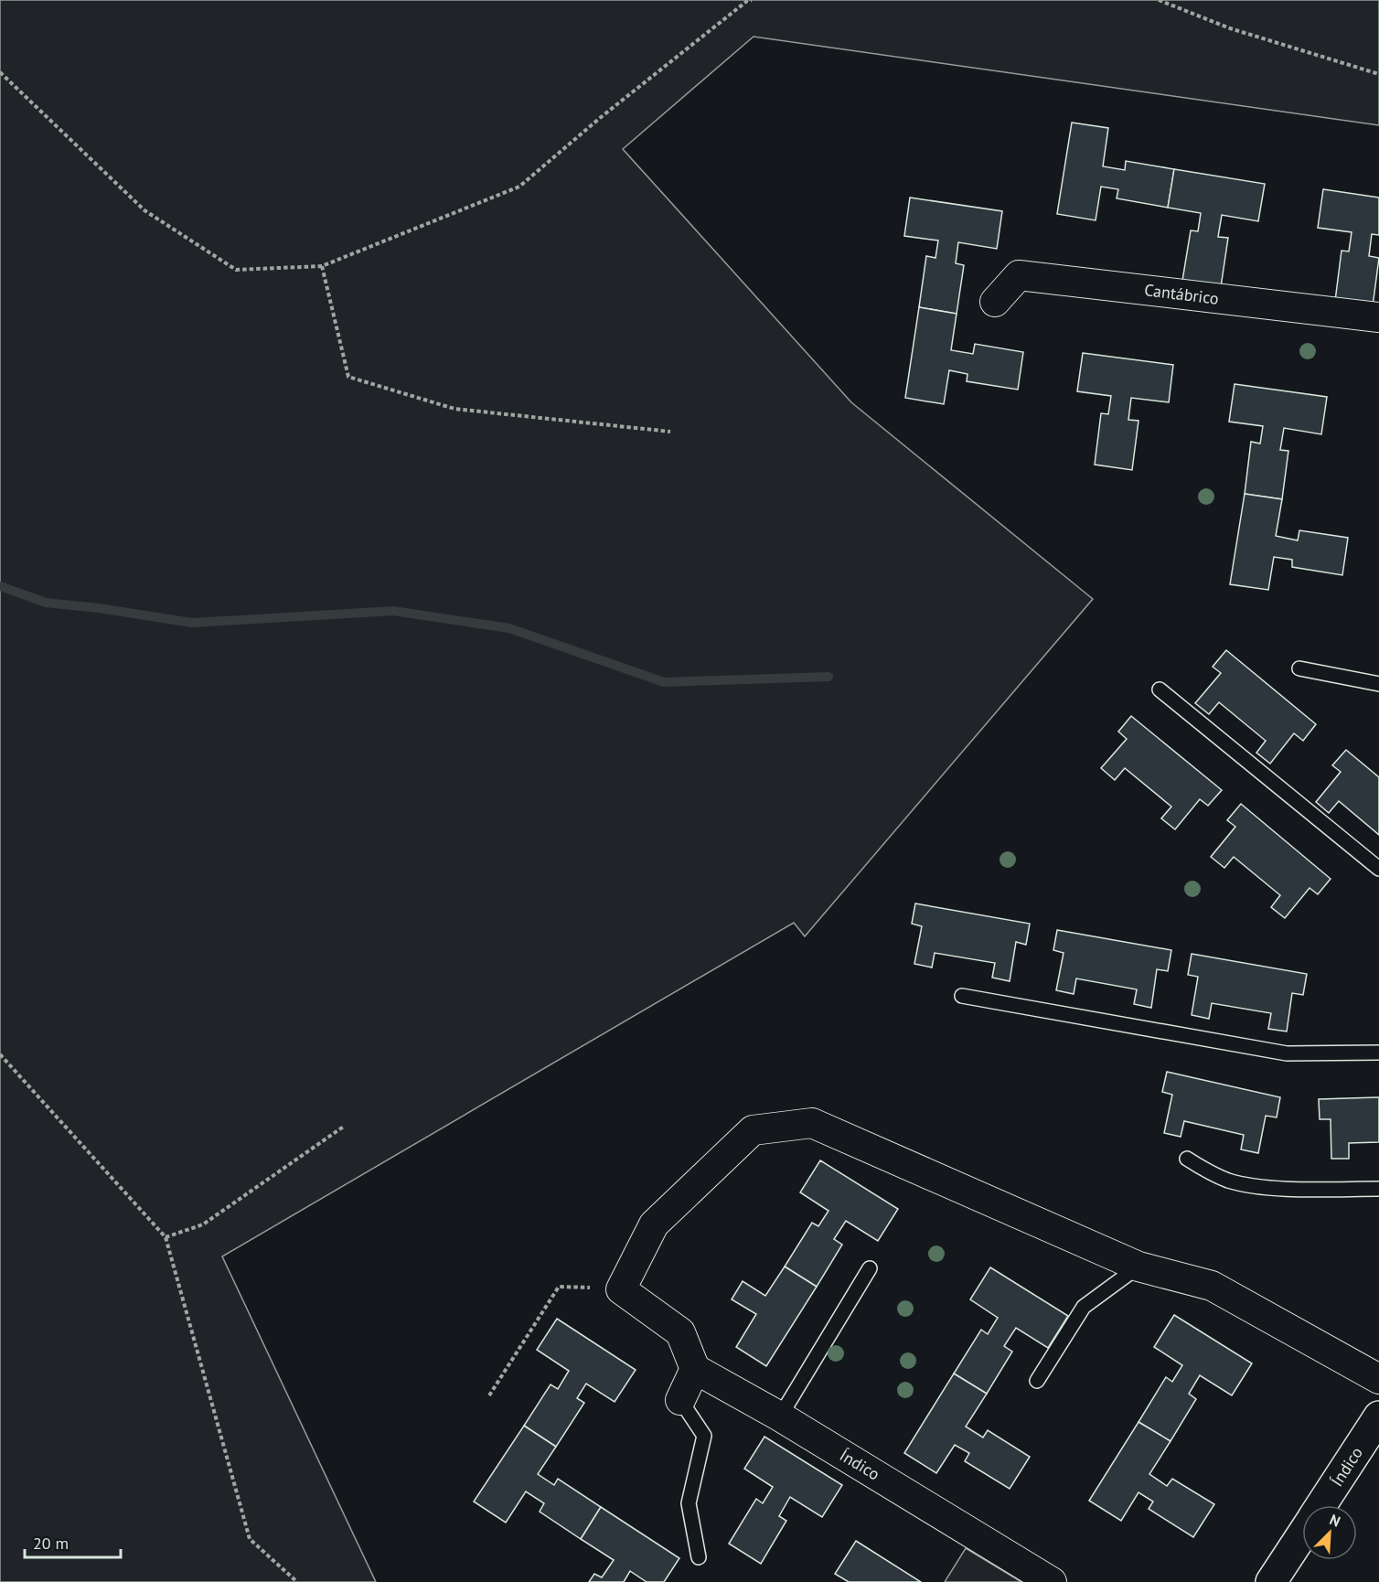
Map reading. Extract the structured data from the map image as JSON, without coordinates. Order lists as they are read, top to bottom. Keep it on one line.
{"streets":{"street":["Cantábrico","Índico"]},"scale_bar":"20 m","north":"top right"}
